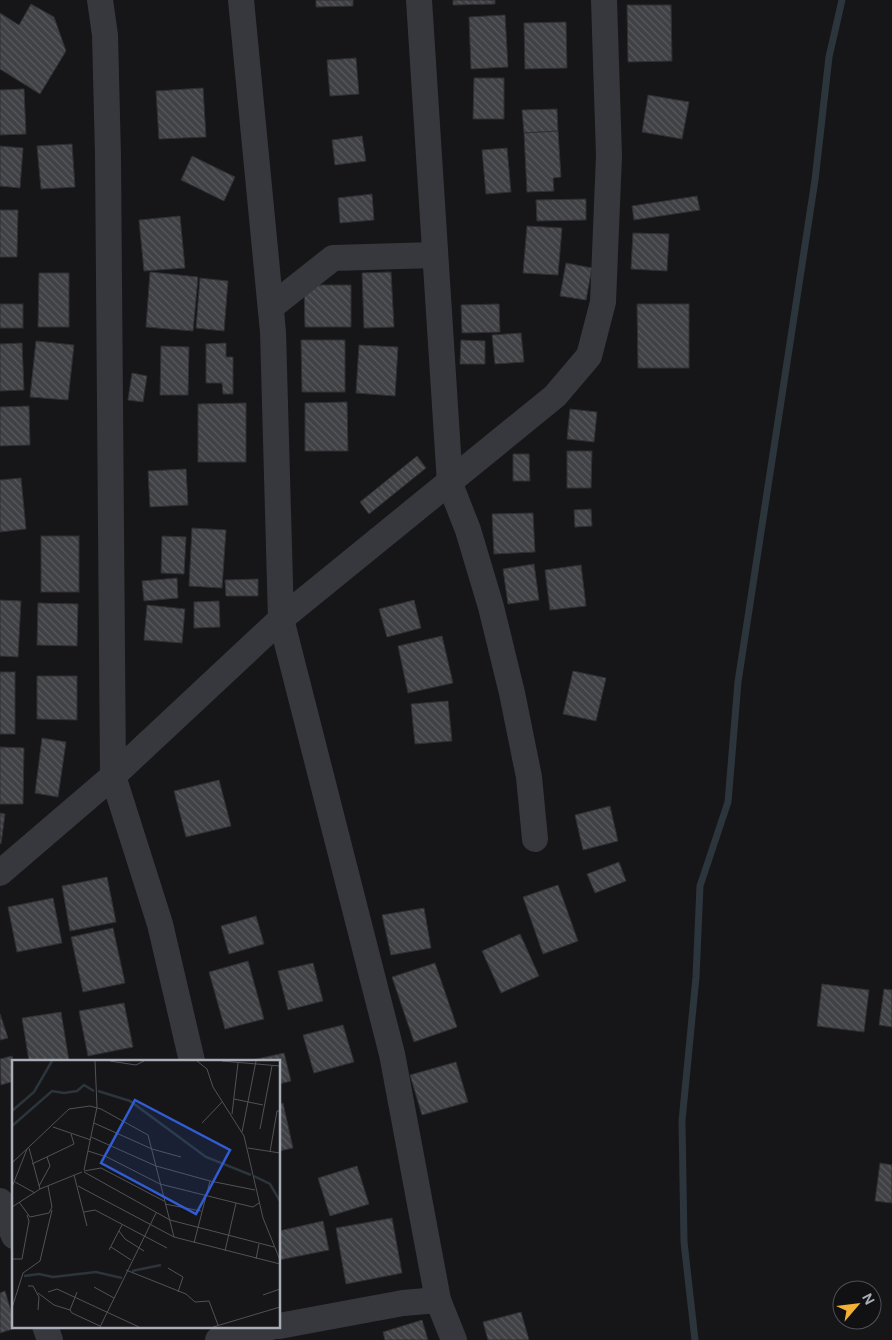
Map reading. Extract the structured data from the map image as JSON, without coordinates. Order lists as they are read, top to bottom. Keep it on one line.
{"north":"top right"}
